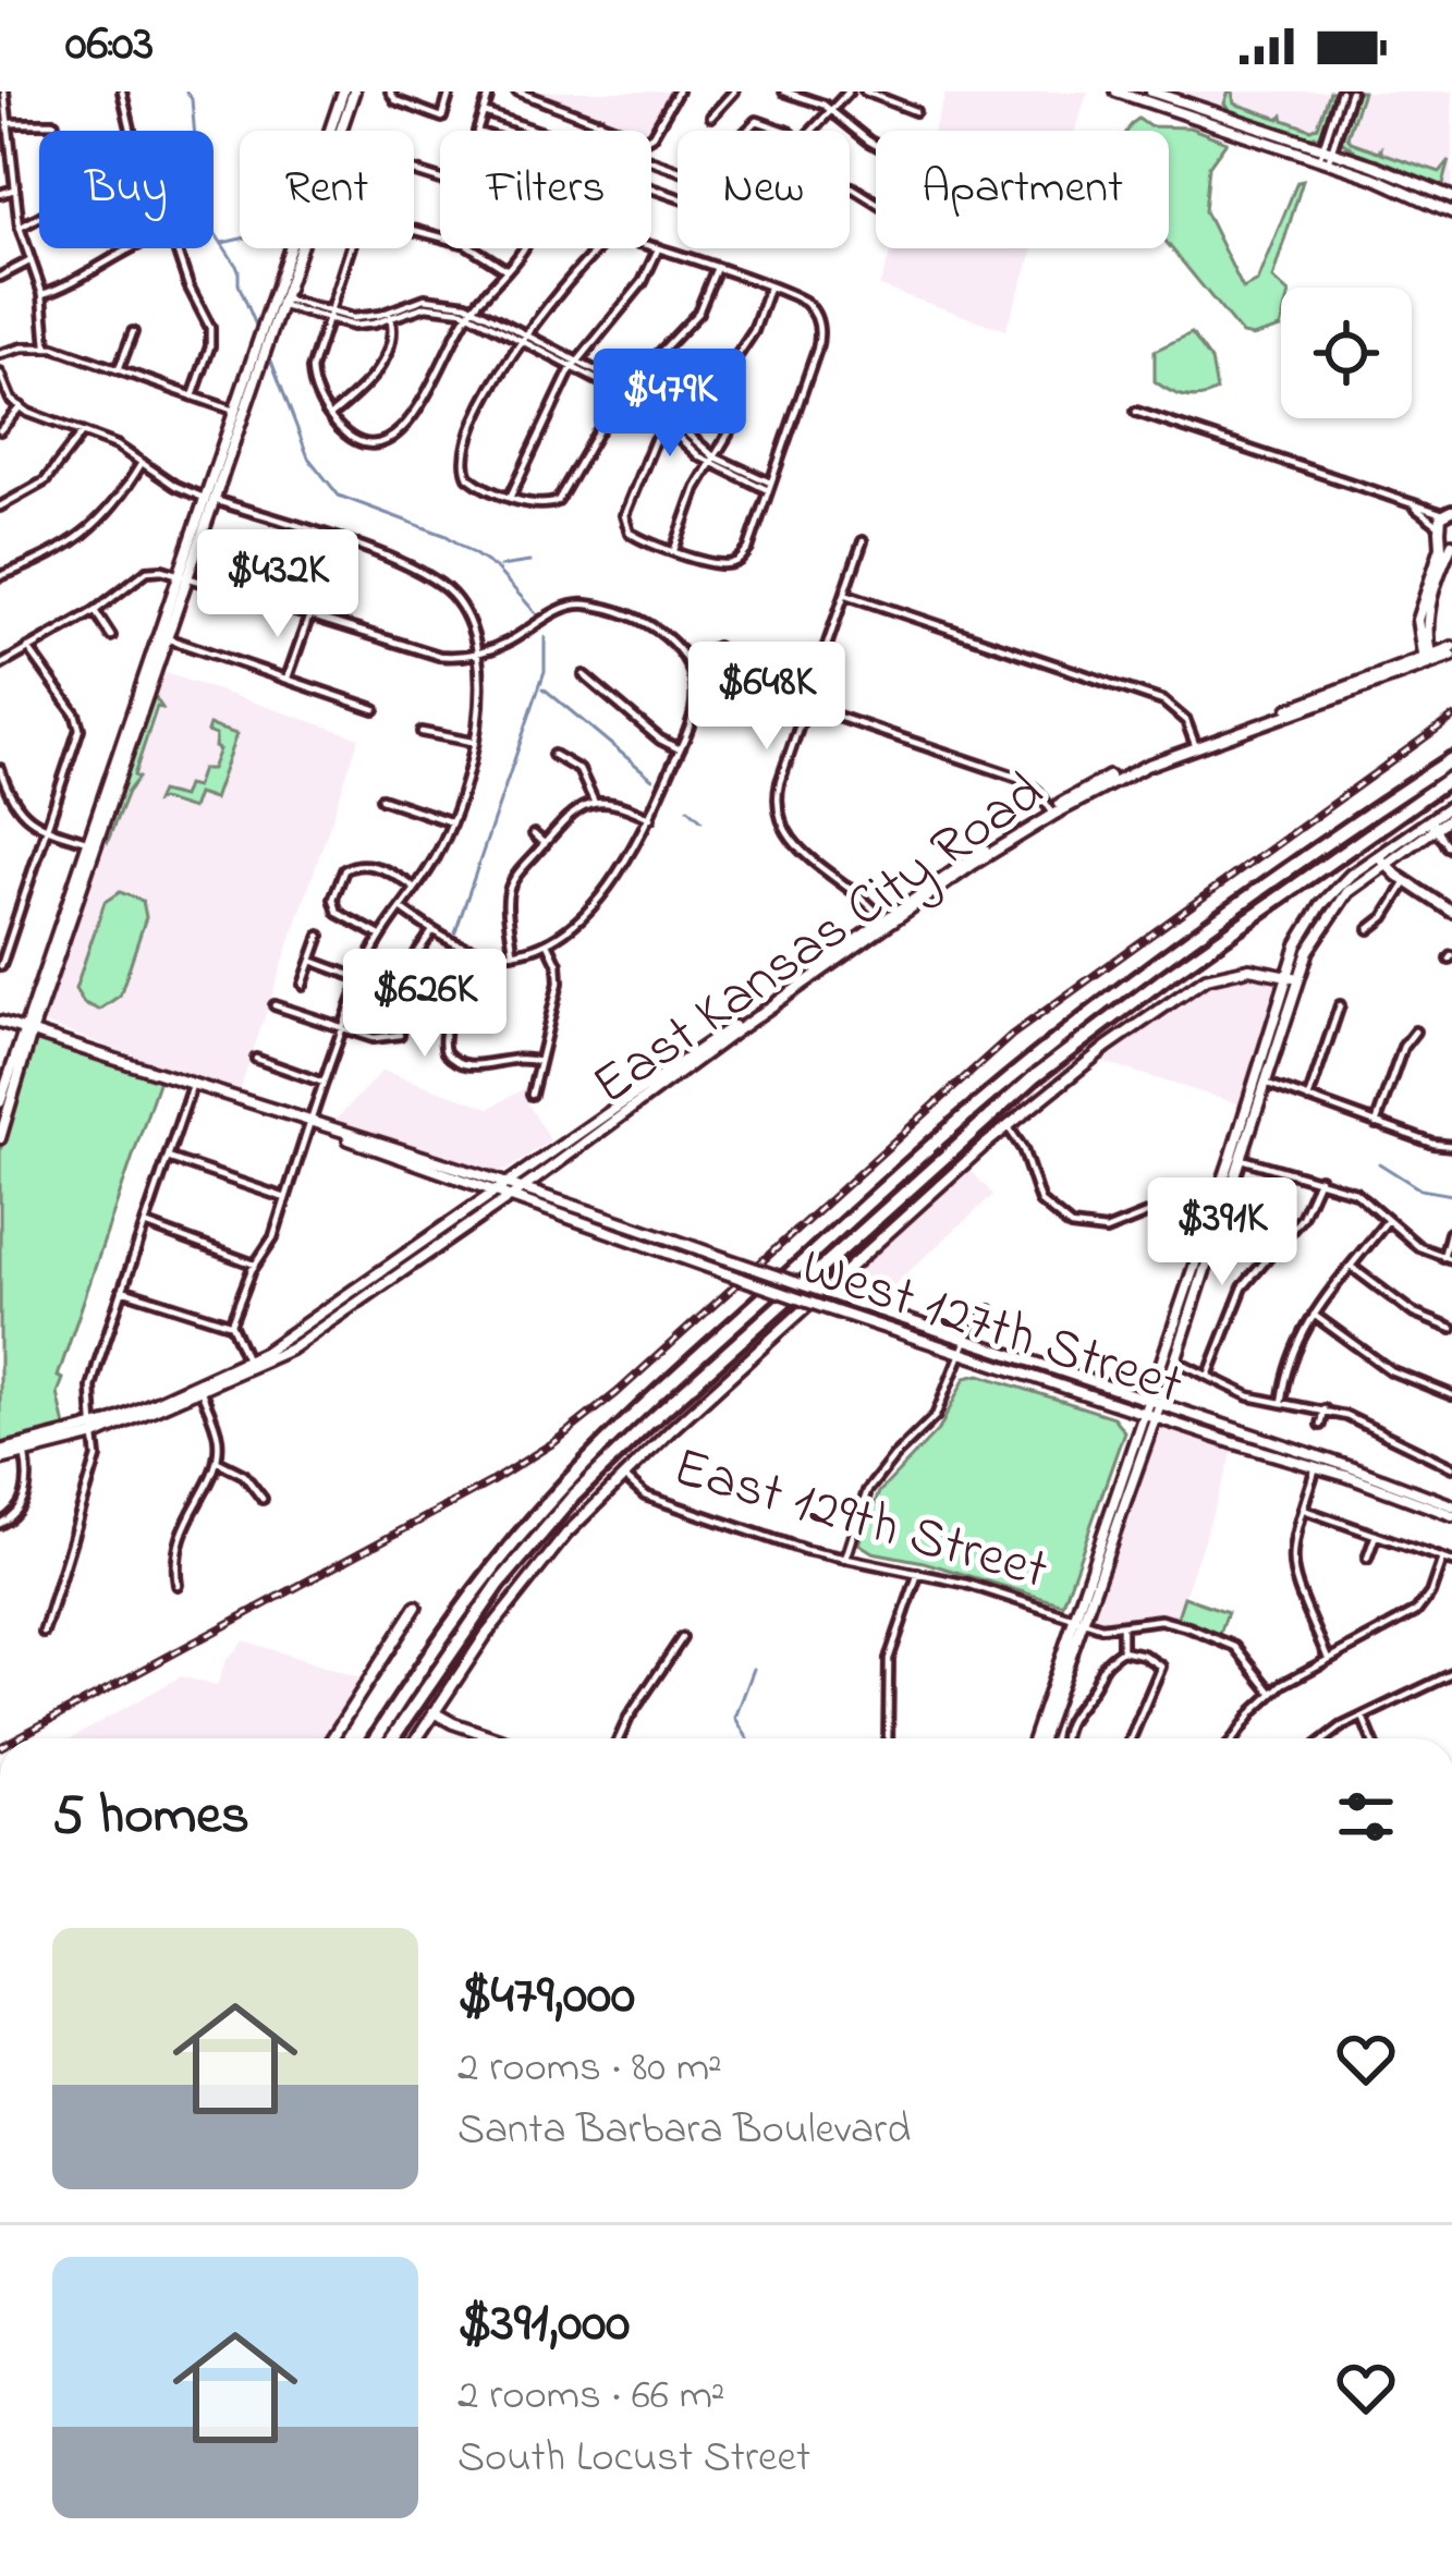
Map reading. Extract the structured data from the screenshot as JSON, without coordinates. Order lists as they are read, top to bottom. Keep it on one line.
{"streets":{"main road":["East Kansas City Road","West 127th Street"],"street":["East 129th Street"]},"crossings":[["East Kansas City Road","West 127th Street"]],"page":{"status":"06:03","chip":["Buy","Rent","Filters","New","Apartment"],"price":["$479K","$432K","$648K","$626K","$391K"],"heading":"5 homes","list":[{"name":"$479,000","note":"2 rooms · 80 m² · Santa Barbara Boulevard"},{"name":"$391,000","note":"2 rooms · 66 m² · South Locust Street"}]}}
